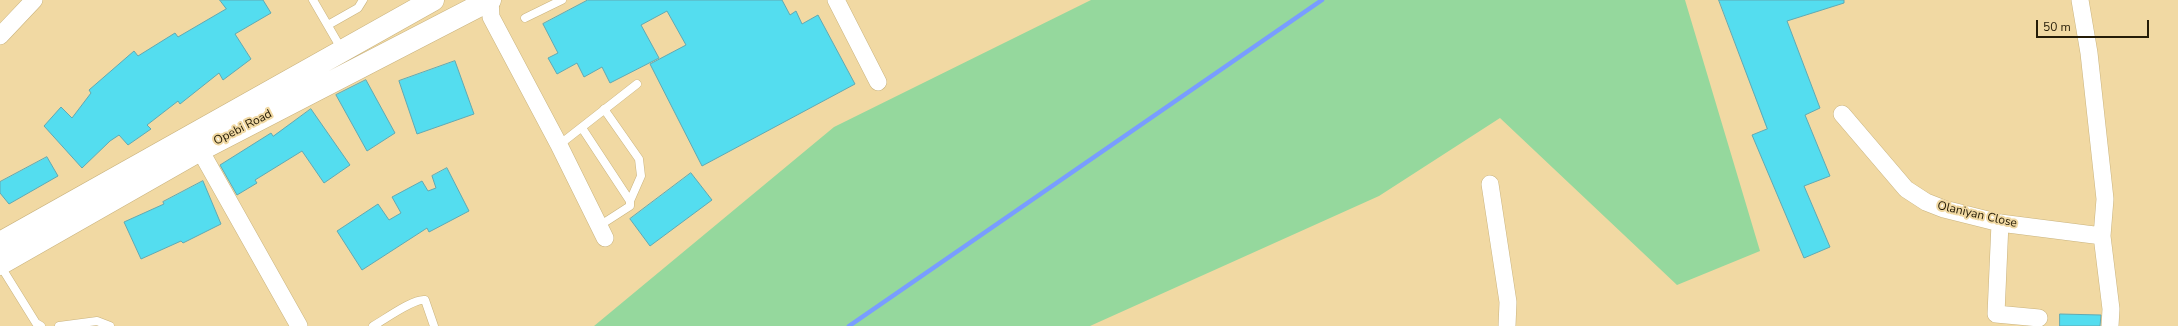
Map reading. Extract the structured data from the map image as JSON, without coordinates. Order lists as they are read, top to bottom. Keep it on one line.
{"streets":{"main road":["Opebi Road"],"street":["Olaniyan Close"]},"scale_bar":"50 m"}
